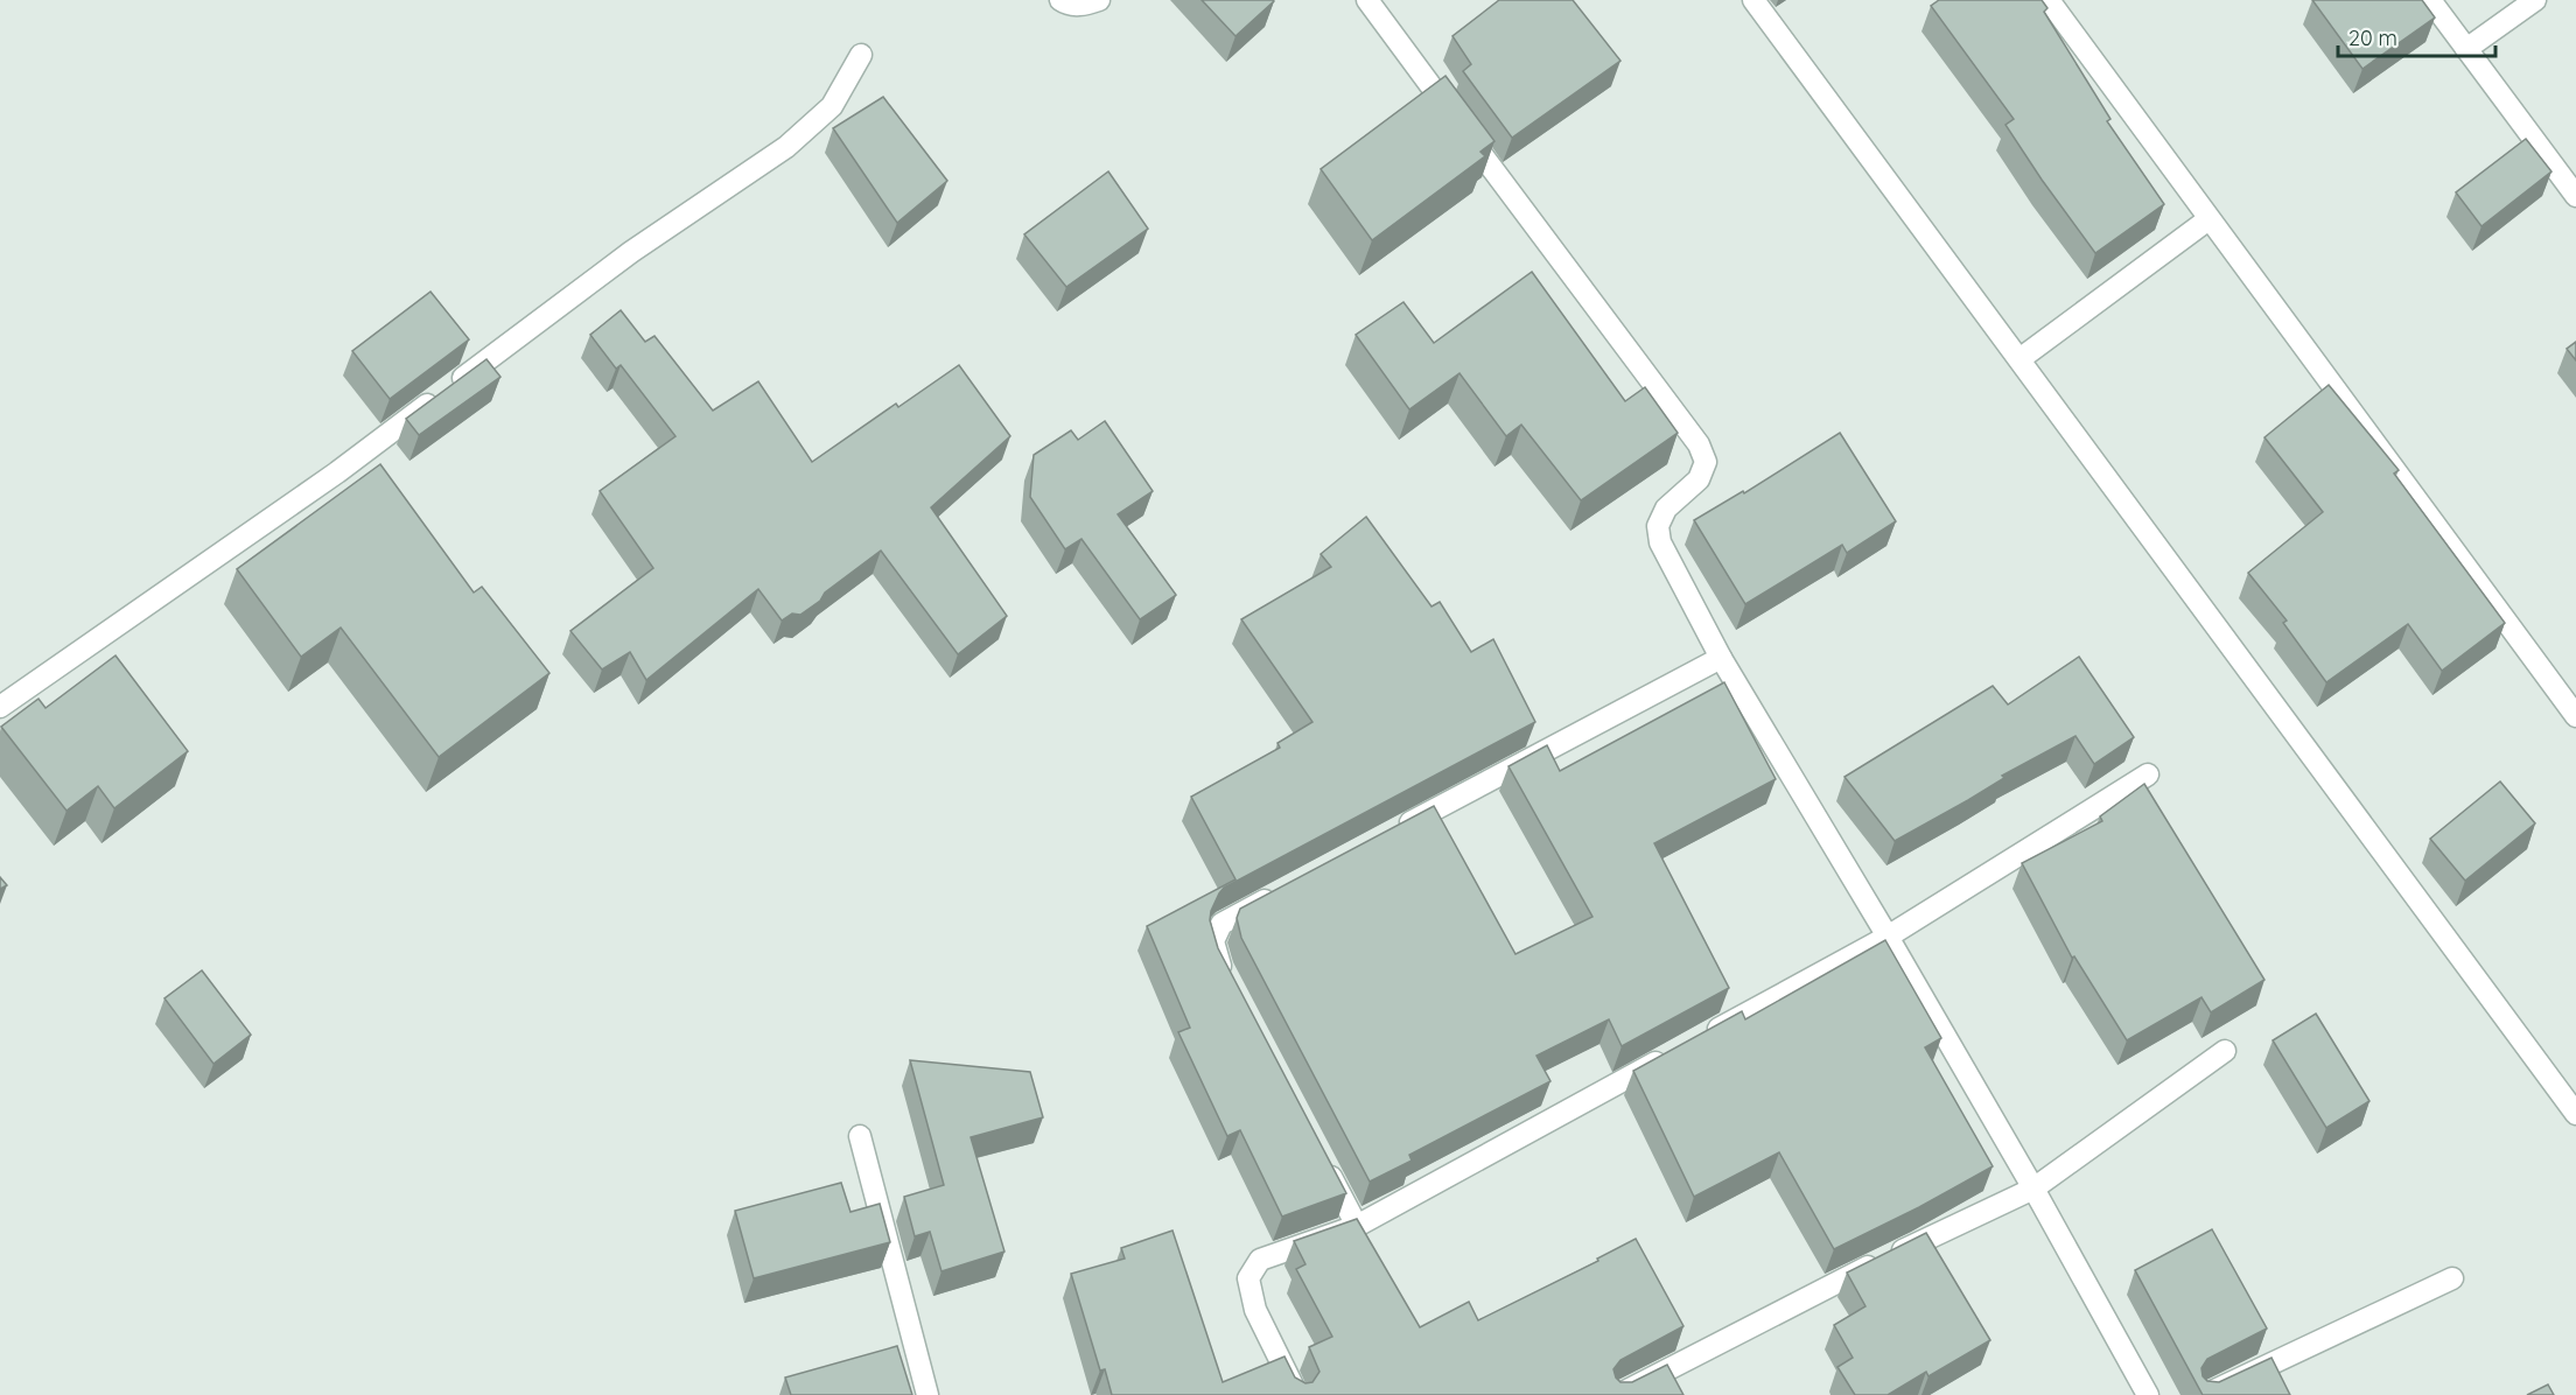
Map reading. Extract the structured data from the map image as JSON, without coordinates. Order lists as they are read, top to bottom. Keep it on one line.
{"scale_bar":"20 m"}
